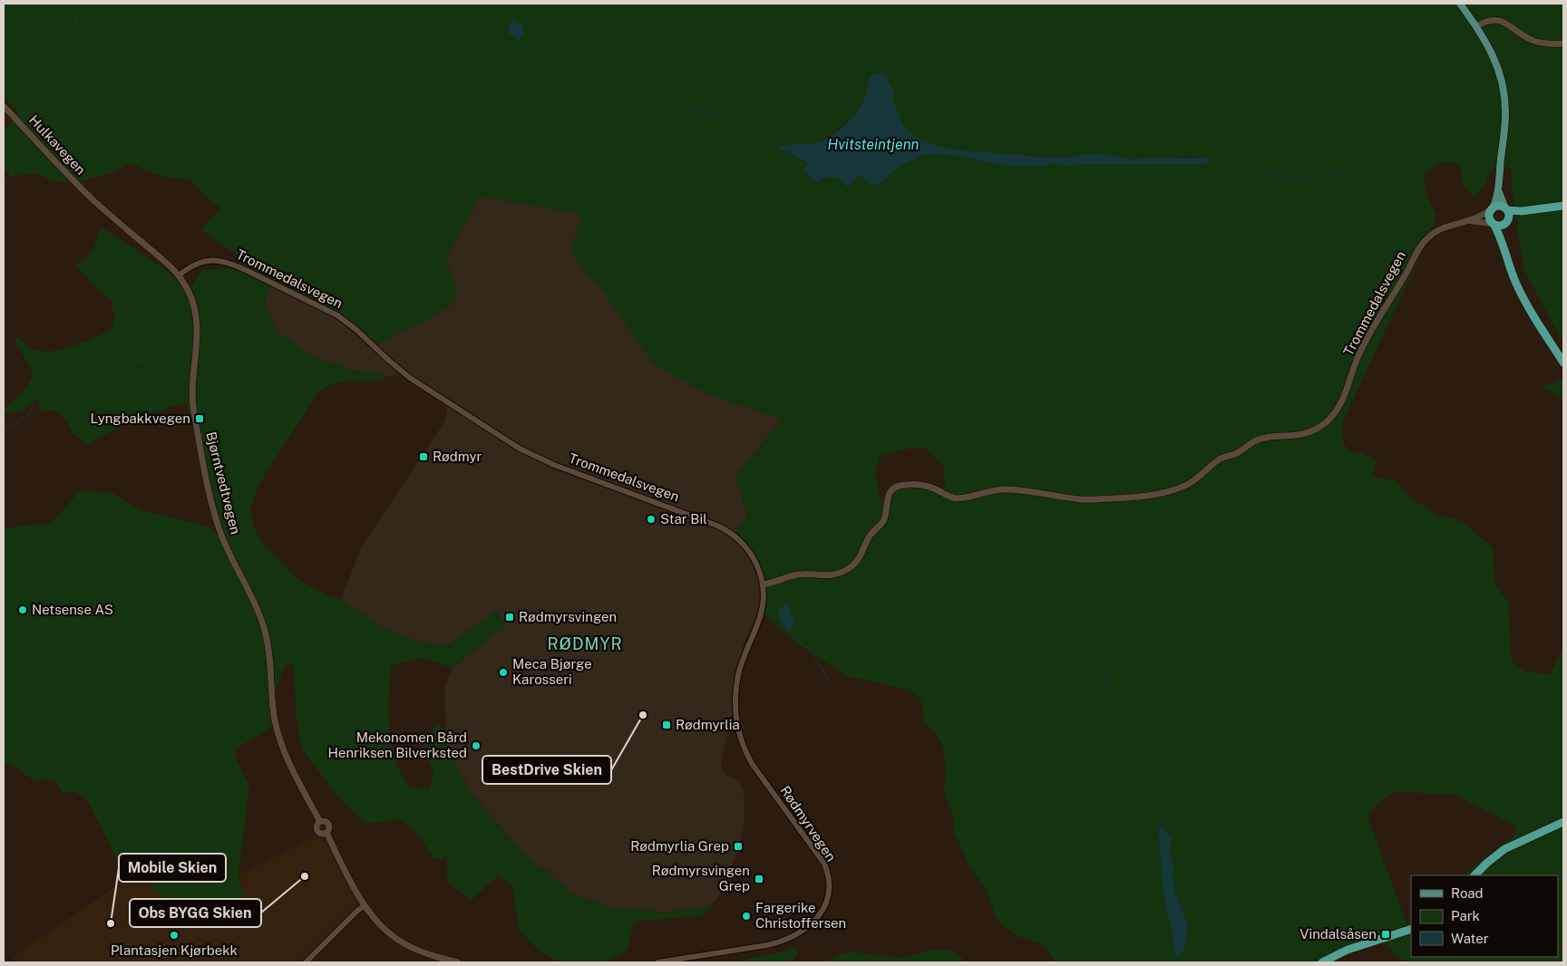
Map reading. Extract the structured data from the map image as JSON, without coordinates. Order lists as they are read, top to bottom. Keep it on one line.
{"streets":{"main road":["Hulkavegen","Trommedalsvegen","Bjørntvedtvegen"],"street":["Rødmyrvegen"]},"crossings":[["Hulkavegen","Bjørntvedtvegen"],["Trommedalsvegen","Bjørntvedtvegen"],["Trommedalsvegen","Rødmyrvegen"]],"districts":["RØDMYR"],"water":["Hvitsteintjenn"],"places":{"transit":["Lyngbakkvegen","Rødmyr","Rødmyrsvingen","Rødmyrlia","Rødmyrlia Grep","Rødmyrsvingen Grep","Vindalsåsen"],"other":["Star Bil","Netsense AS","Meca Bjørge Karosseri","BestDrive Skien","Mekonomen Bård Henriksen Bilverksted","Obs BYGG Skien","Fargerike Christoffersen","Mobile Skien","Plantasjen Kjørbekk"]},"legend":["Road","Park","Water"]}
